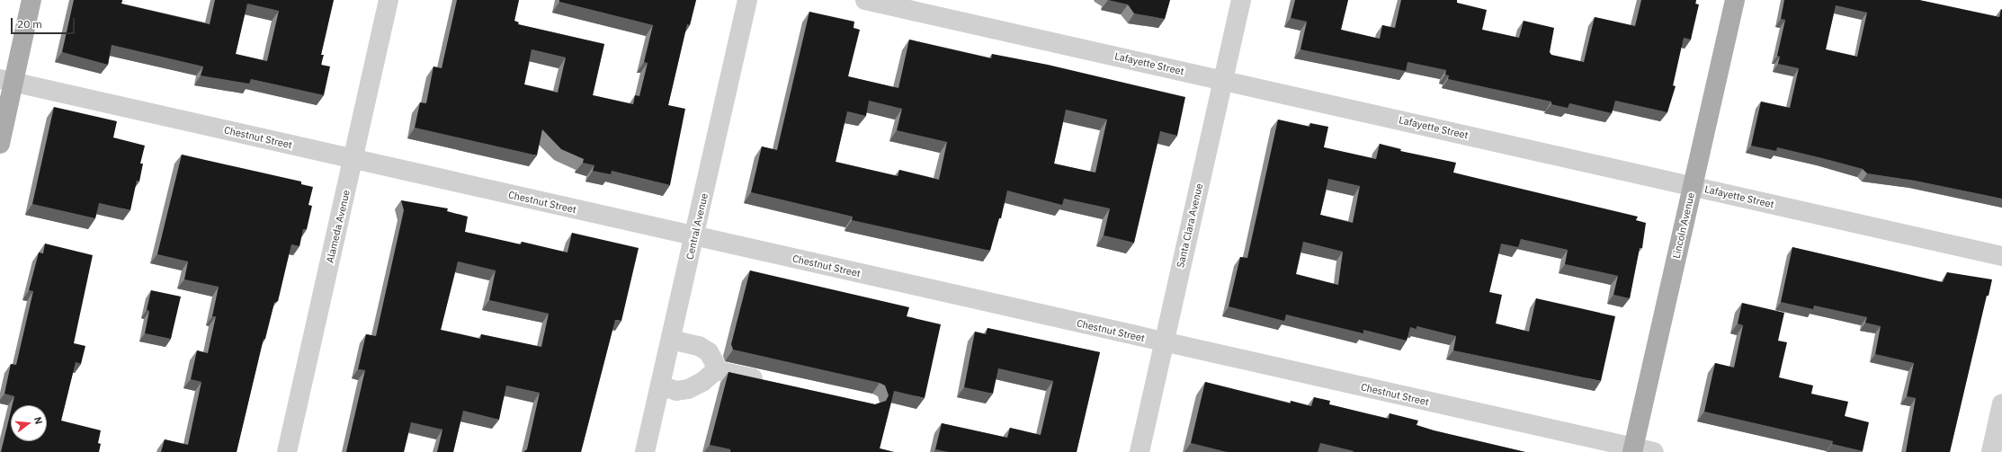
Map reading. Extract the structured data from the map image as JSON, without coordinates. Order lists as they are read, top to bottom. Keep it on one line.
{"streets":{"main road":["Lincoln Avenue"],"street":["Lafayette Street","Chestnut Street","Santa Clara Avenue","Alameda Avenue","Central Avenue"]},"crossings":[["Lafayette Street","Santa Clara Avenue"],["Lafayette Street","Lincoln Avenue"],["Chestnut Street","Santa Clara Avenue"],["Chestnut Street","Lincoln Avenue"],["Chestnut Street","Alameda Avenue"],["Chestnut Street","Central Avenue"]],"scale_bar":"20 m","north":"right"}
